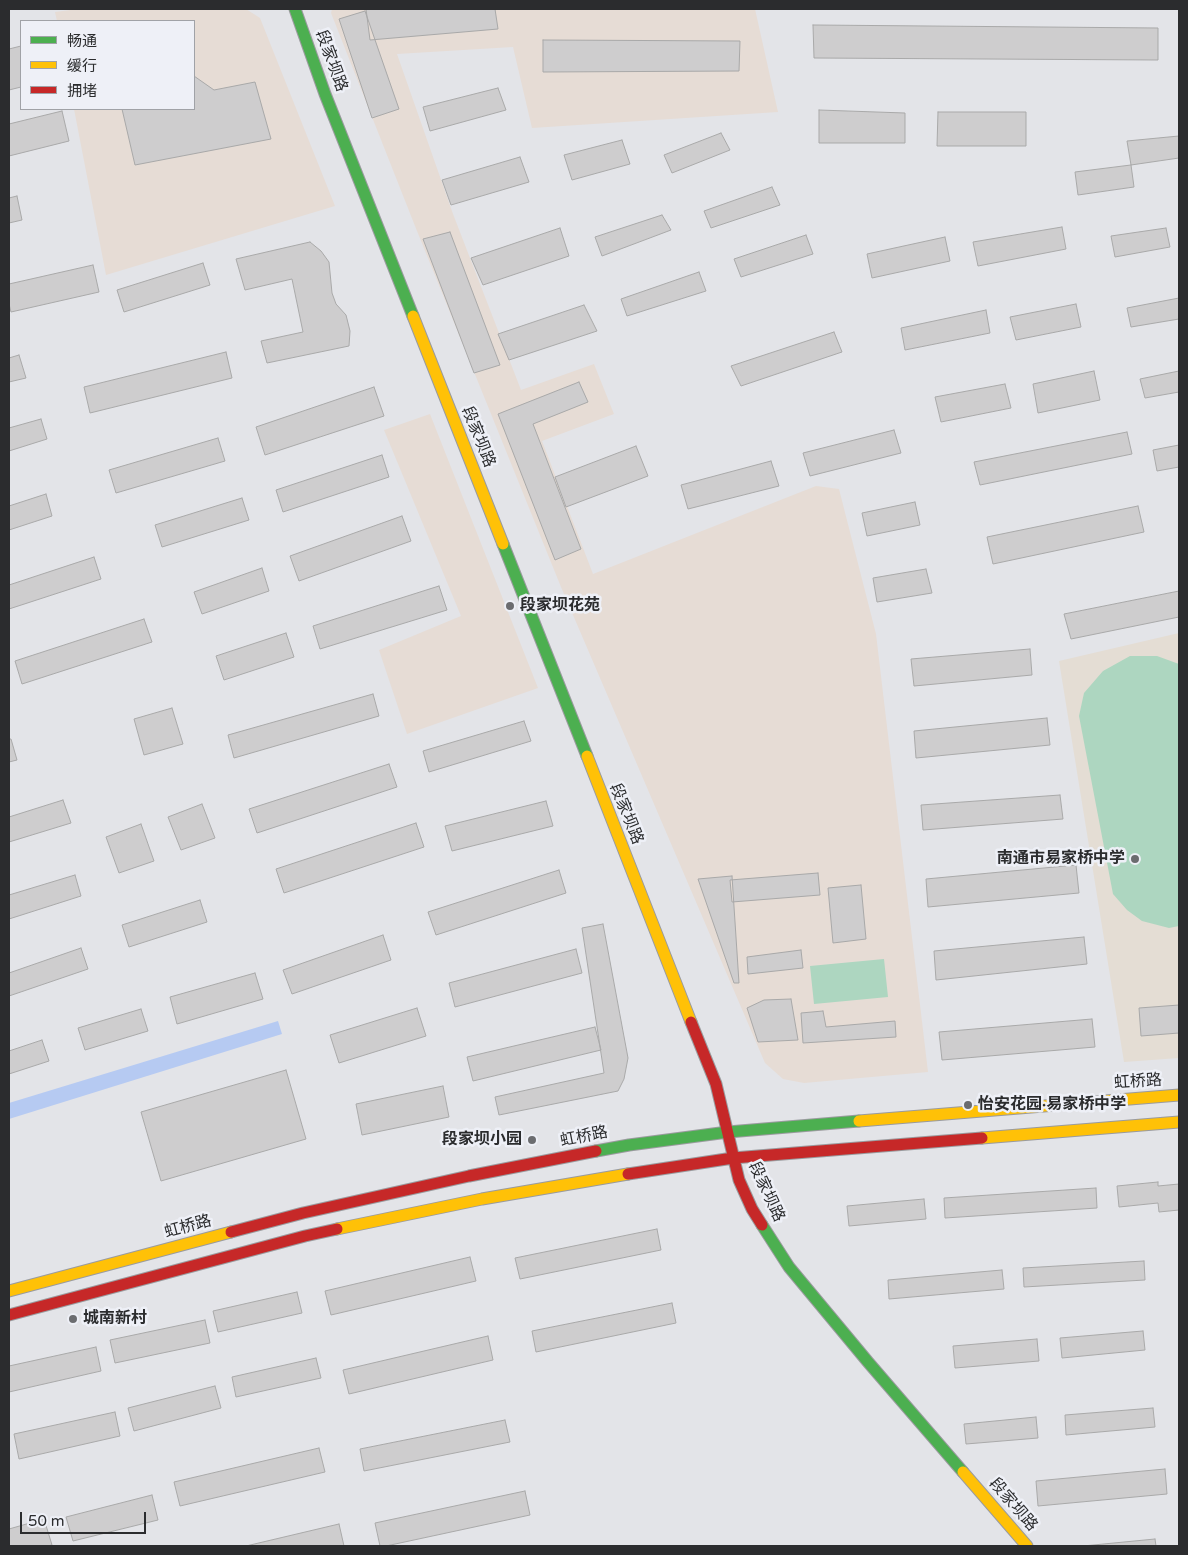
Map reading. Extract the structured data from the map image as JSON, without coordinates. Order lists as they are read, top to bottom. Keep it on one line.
{"streets":{"main road":["段家坝路","虹桥路"]},"crossings":[["段家坝路","虹桥路"]],"places":["段家坝花苑","南通市易家桥中学","怡安花园·易家桥中学","段家坝小园","城南新村"],"legend":["畅通","缓行","拥堵"],"scale_bar":"50 m"}
